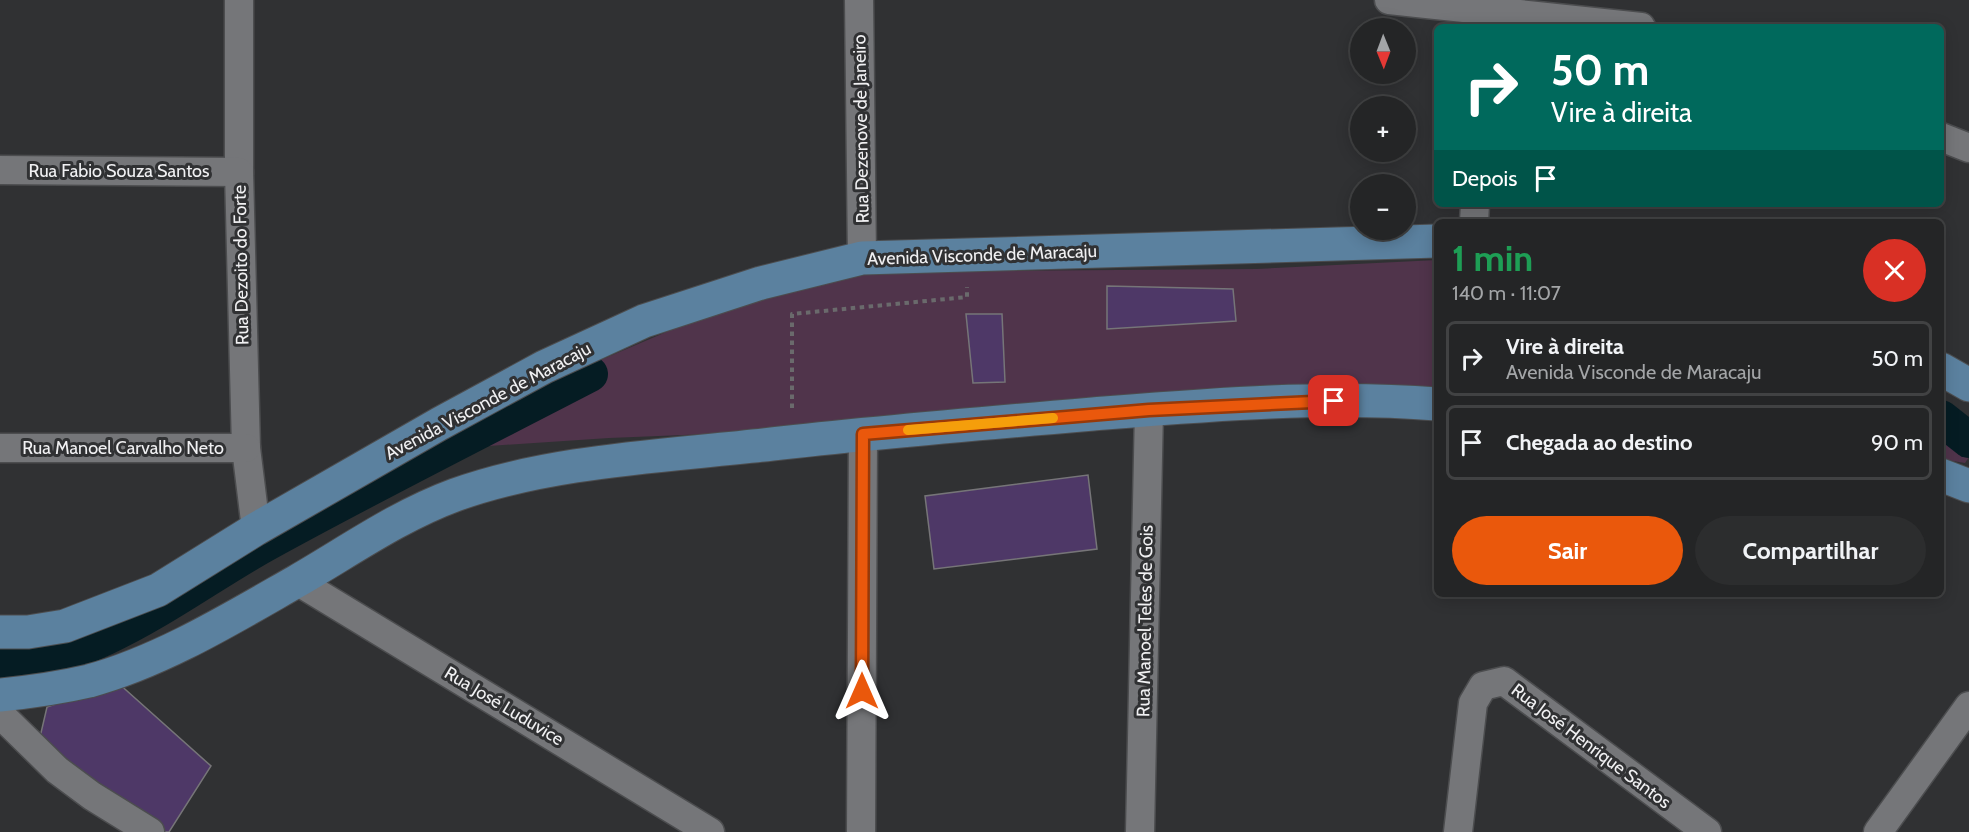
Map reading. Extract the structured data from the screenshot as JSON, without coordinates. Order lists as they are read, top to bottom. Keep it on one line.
{"streets":{"main road":["Avenida Visconde de Maracaju"],"street":["Rua Dezenove de Janeiro","Rua Fabio Souza Santos","Rua Dezoito do Forte","Rua Manoel Carvalho Neto","Rua Manoel Teles de Gois","Rua José Luduvice","Rua José Henrique Santos"]},"crossings":[["Rua Dezenove de Janeiro","Avenida Visconde de Maracaju"],["Rua Fabio Souza Santos","Rua Dezoito do Forte"],["Avenida Visconde de Maracaju","Rua Dezoito do Forte"],["Rua Dezoito do Forte","Rua Manoel Carvalho Neto"]],"north":"bottom","page":{"map_buttons":["+","−"],"turn":["50 m","Vire à direita"],"then":"Depois","heading":["1 min","140 m · 11:07"],"list":[{"name":"Vire à direita","note":"Avenida Visconde de Maracaju","value":"50 m"},{"name":"Chegada ao destino","value":"90 m"}],"buttons":["Sair","Compartilhar"]}}
